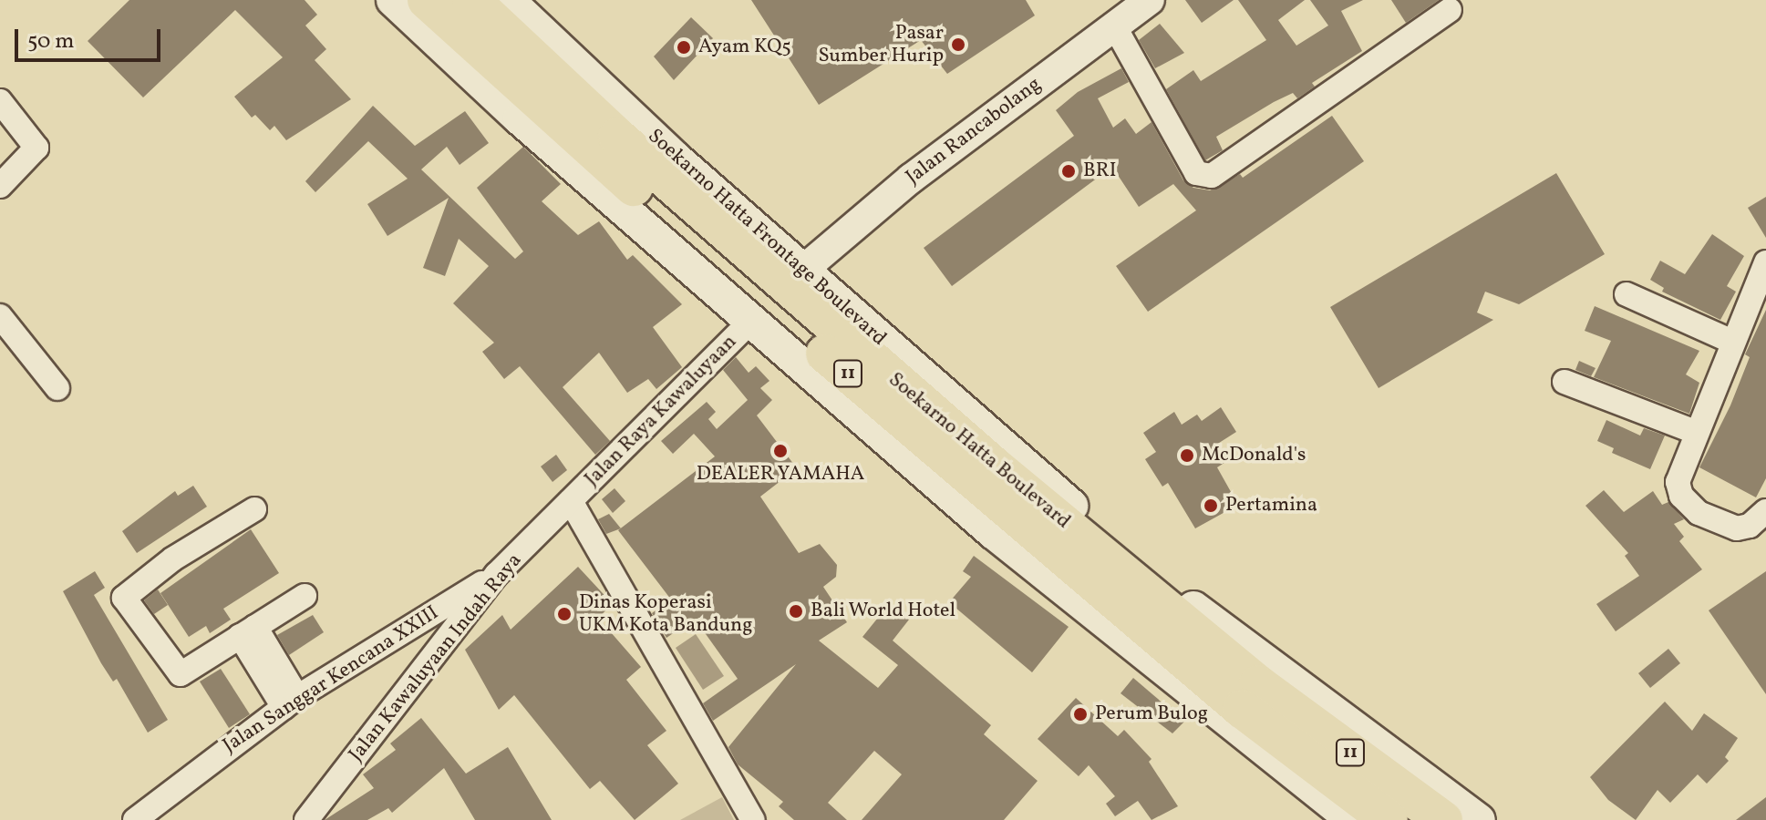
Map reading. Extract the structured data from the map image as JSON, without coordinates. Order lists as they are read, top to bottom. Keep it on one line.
{"streets":{"highway":["11","Soekarno Hatta Boulevard"],"main road":["Soekarno Hatta Frontage Boulevard"],"street":["Jalan Rancabolang","Jalan Raya Kawaluyaan","Jalan Kawaluyaan Indah Raya","Jalan Sanggar Kencana XXIII"]},"crossings":[["Jalan Rancabolang","Soekarno Hatta Frontage Boulevard"],["Jalan Raya Kawaluyaan","Jalan Kawaluyaan Indah Raya"],["Jalan Kawaluyaan Indah Raya","Jalan Sanggar Kencana XXIII"]],"places":["Pasar Sumber Hurip","Ayam KQ5","BRI","DEALER YAMAHA","McDonald's","Pertamina","Bali World Hotel","Dinas Koperasi UKM Kota Bandung","Perum Bulog"],"scale_bar":"50 m"}
